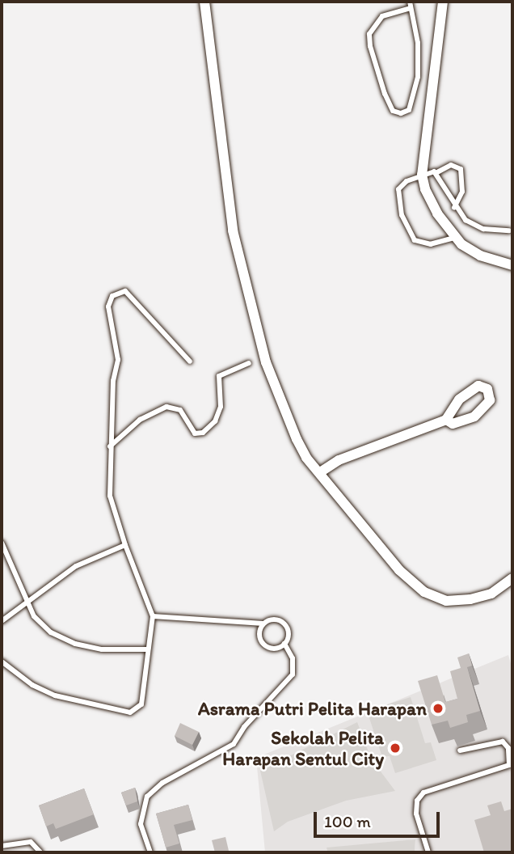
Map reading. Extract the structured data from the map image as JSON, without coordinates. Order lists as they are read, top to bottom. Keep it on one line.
{"places":["Asrama Putri Pelita Harapan","Sekolah Pelita Harapan Sentul City"],"scale_bar":"100 m"}
